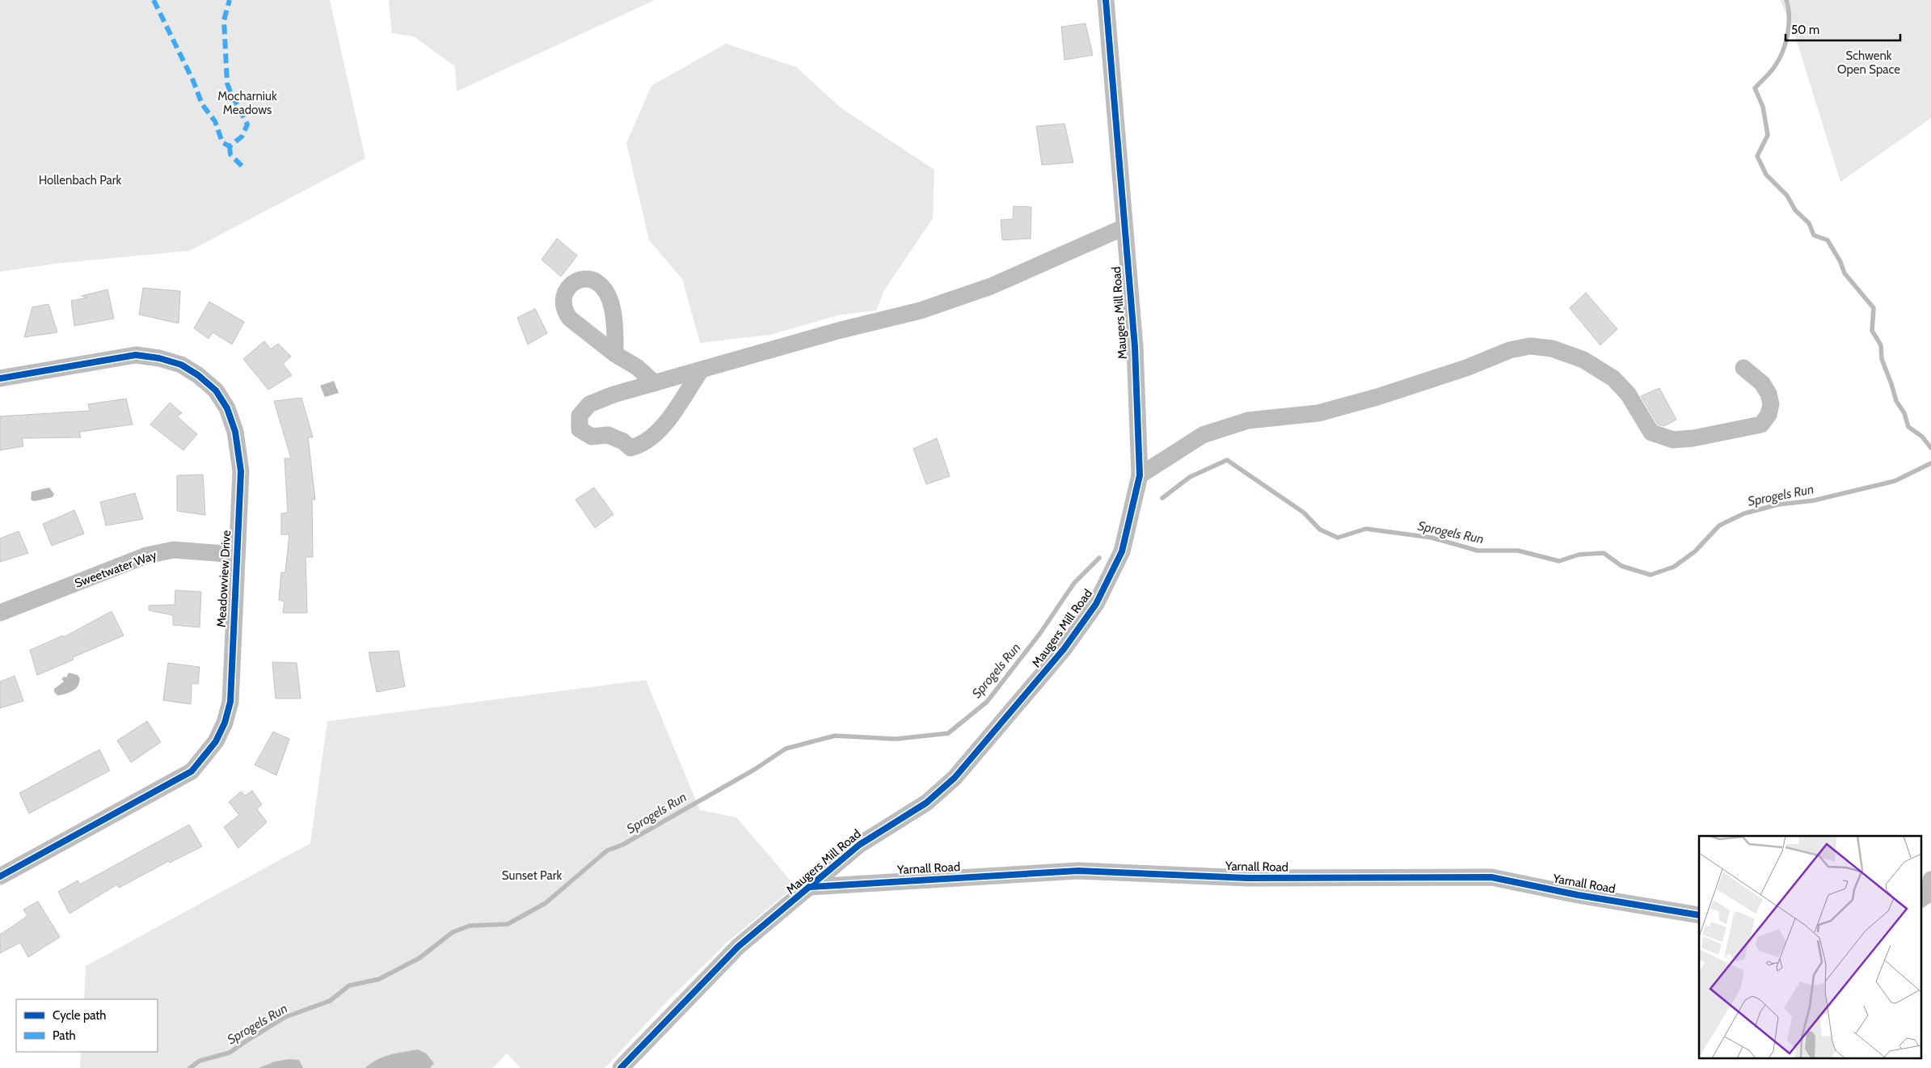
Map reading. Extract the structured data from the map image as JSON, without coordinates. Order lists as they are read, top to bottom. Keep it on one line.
{"streets":{"street":["Maugers Mill Road","Sweetwater Way","Meadowview Drive","Yarnall Road"]},"crossings":[["Maugers Mill Road","Yarnall Road"],["Sweetwater Way","Meadowview Drive"]],"water":["Sprogels Run"],"parks":["Schwenk Open Space","Mocharniuk Meadows","Hollenbach Park","Sunset Park"],"legend":["Cycle path","Path"],"scale_bar":"50 m"}
